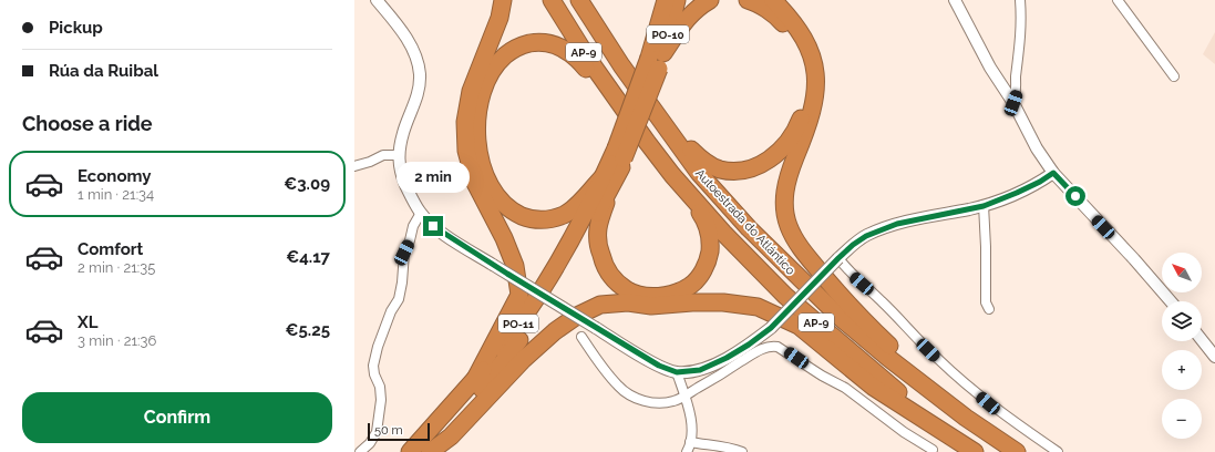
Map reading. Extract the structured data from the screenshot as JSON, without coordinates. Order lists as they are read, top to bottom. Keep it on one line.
{"streets":{"highway":["PO-10","AP-9","Autoestrada do Atlántico","PO-11"]},"crossings":[["PO-10","PO-11"]],"scale_bar":"50 m","north":"top left","page":{"banner":["Pickup","Rúa da Ruibal"],"heading":"Choose a ride","list":[{"name":"Economy","note":"1 min · 21:34","value":"€3.09"},{"name":"Comfort","note":"2 min · 21:35","value":"€4.17"},{"name":"XL","note":"3 min · 21:36","value":"€5.25"}],"bubble":"2 min","map_buttons":["+","−"],"buttons":"Confirm","scale":"50 m"}}
